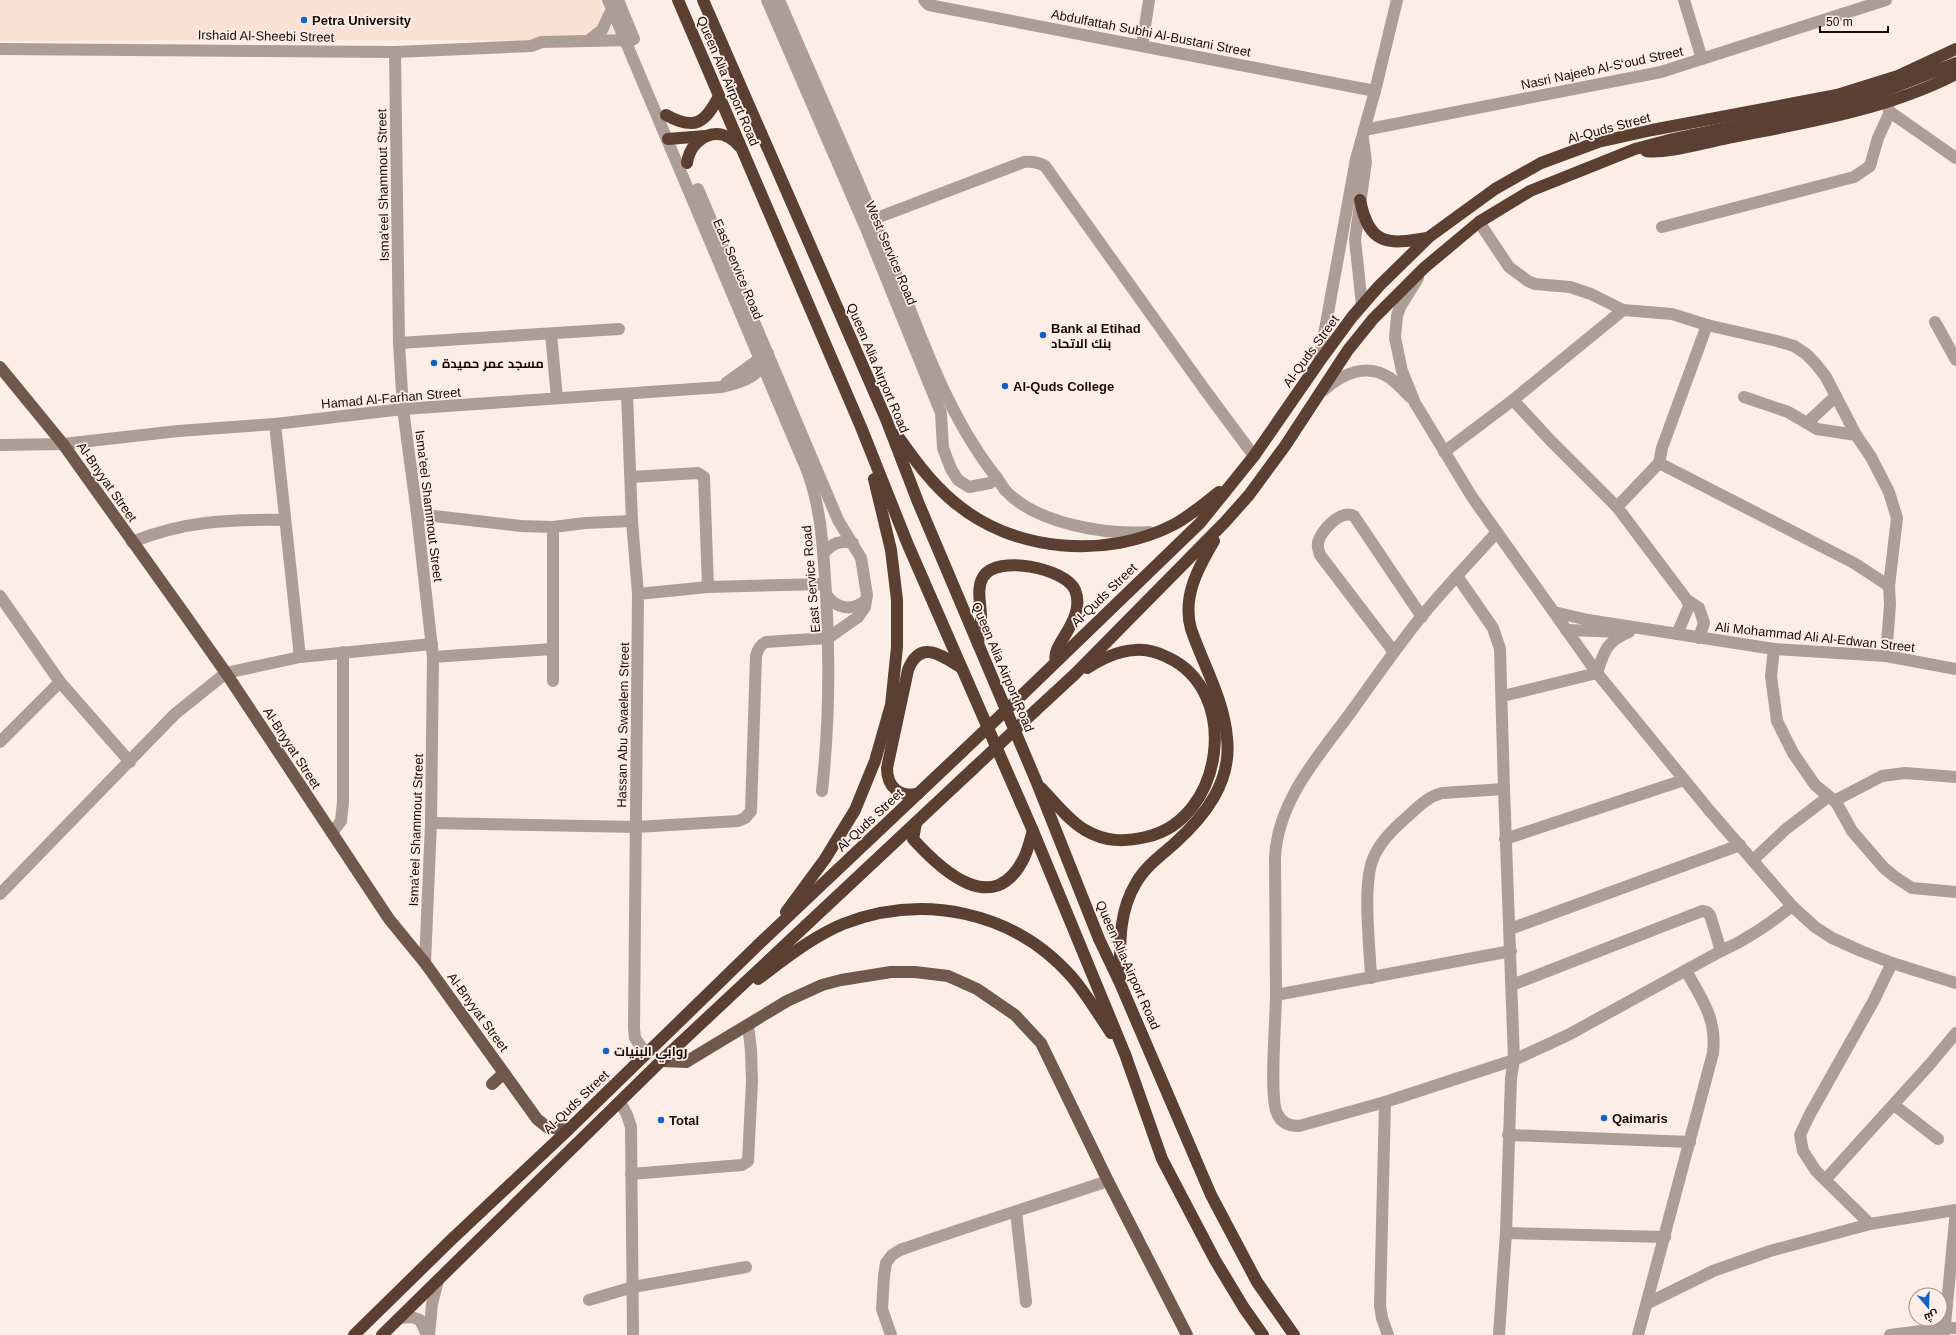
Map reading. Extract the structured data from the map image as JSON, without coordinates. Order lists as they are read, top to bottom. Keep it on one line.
{"streets":{"highway":["Queen Alia Airport Road","Al-Quds Street"],"main road":["Al-Bnyyat Street"],"street":["Abdulfattah Subhi Al-Bustani Street","Irshaid Al-Sheebi Street","Nasri Najeeb Al-S‘oud Street","Isma'eel Shammout Street","West Service Road","East Service Road","Hamad Al-Farhan Street","Ali Mohammad Ali Al-Edwan Street","Hassan Abu Swaelem Street"]},"crossings":[["Irshaid Al-Sheebi Street","Isma'eel Shammout Street"],["Irshaid Al-Sheebi Street","East Service Road"],["Al-Quds Street","Al-Bnyyat Street"],["Al-Quds Street","Hassan Abu Swaelem Street"],["Isma'eel Shammout Street","Hamad Al-Farhan Street"],["Isma'eel Shammout Street","Al-Bnyyat Street"],["East Service Road","Hamad Al-Farhan Street"],["Hamad Al-Farhan Street","Al-Bnyyat Street"],["Hamad Al-Farhan Street","Hassan Abu Swaelem Street"]],"places":["Petra University","Bank al Etihad بنك الاتحاد","مسجد عمر حميدة","Al-Quds College","روابي البنيات","Qaimaris","Total"],"scale_bar":"50 m","north":"bottom"}
